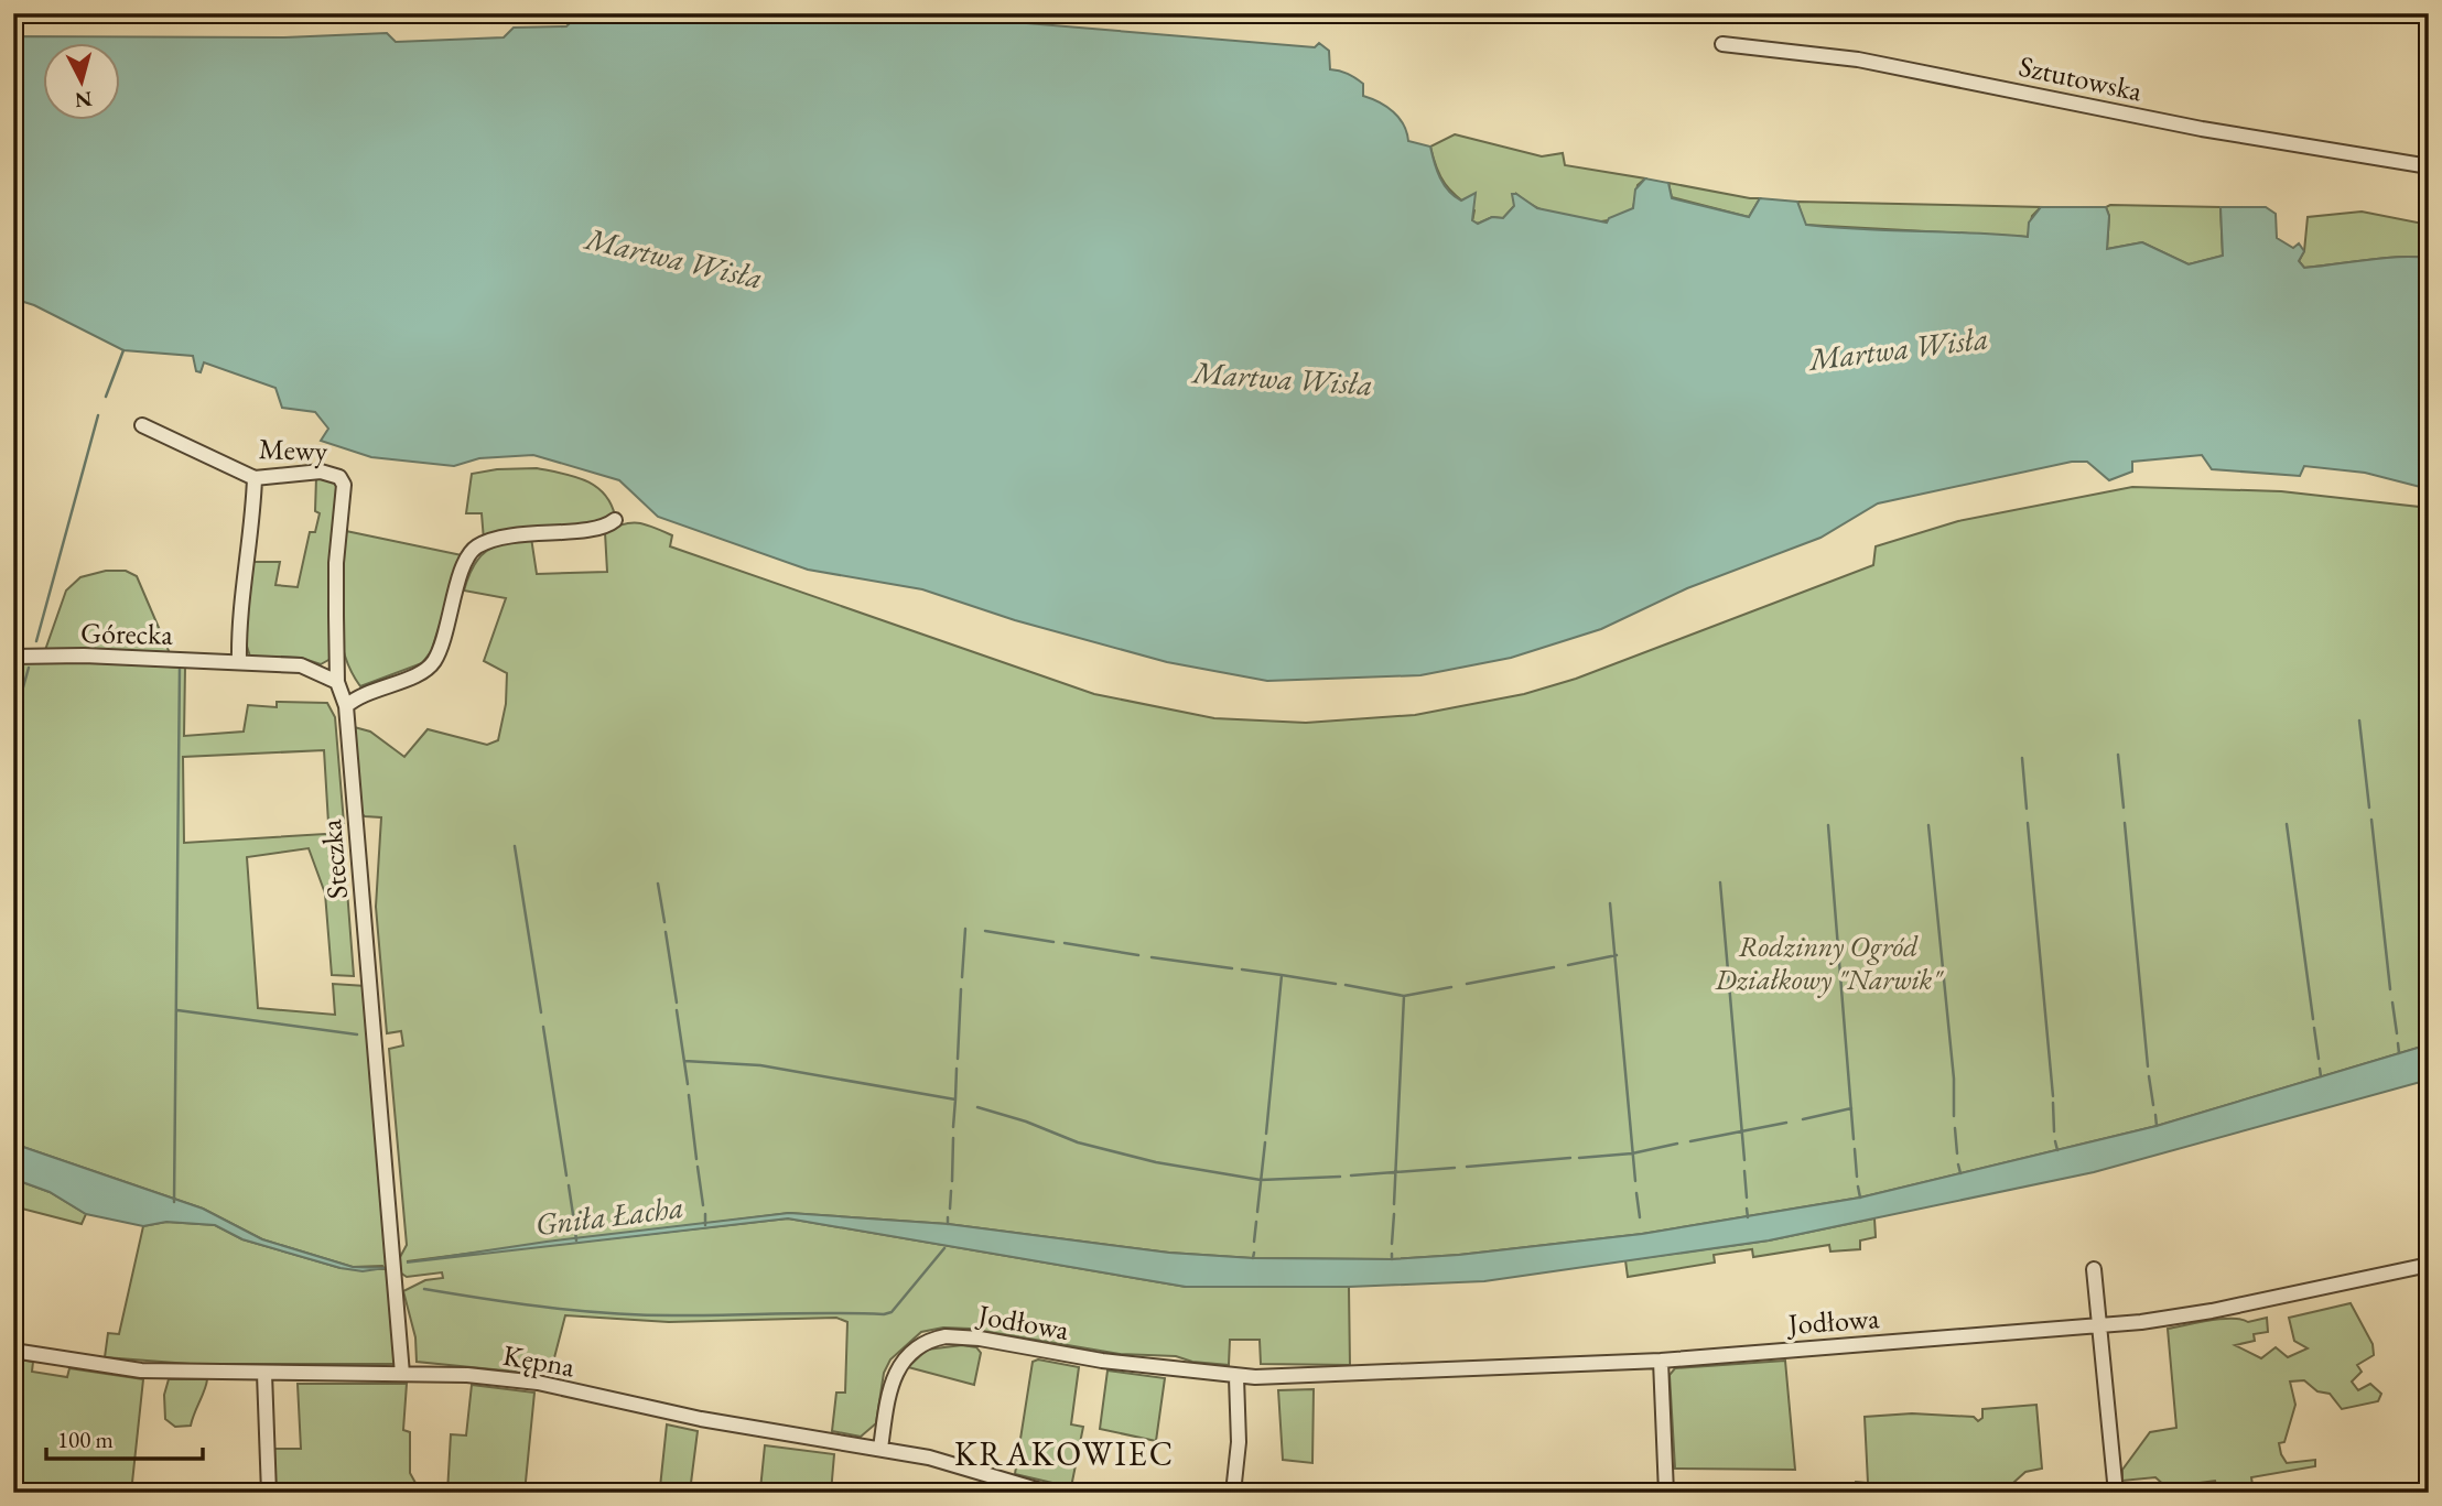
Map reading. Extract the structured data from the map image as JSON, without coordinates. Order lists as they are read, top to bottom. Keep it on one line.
{"streets":{"street":["Sztutowska","Mewy","Górecka","Steczka","Jodłowa","Kępna"]},"crossings":[["Mewy","Górecka"],["Steczka","Kępna"],["Jodłowa","Kępna"]],"districts":["KRAKOWIEC"],"water":["Martwa Wisła","Gniła Łacha"],"parks":["Rodzinny Ogród Działkowy \"Narwik\""],"scale_bar":"100 m","north":"bottom"}
